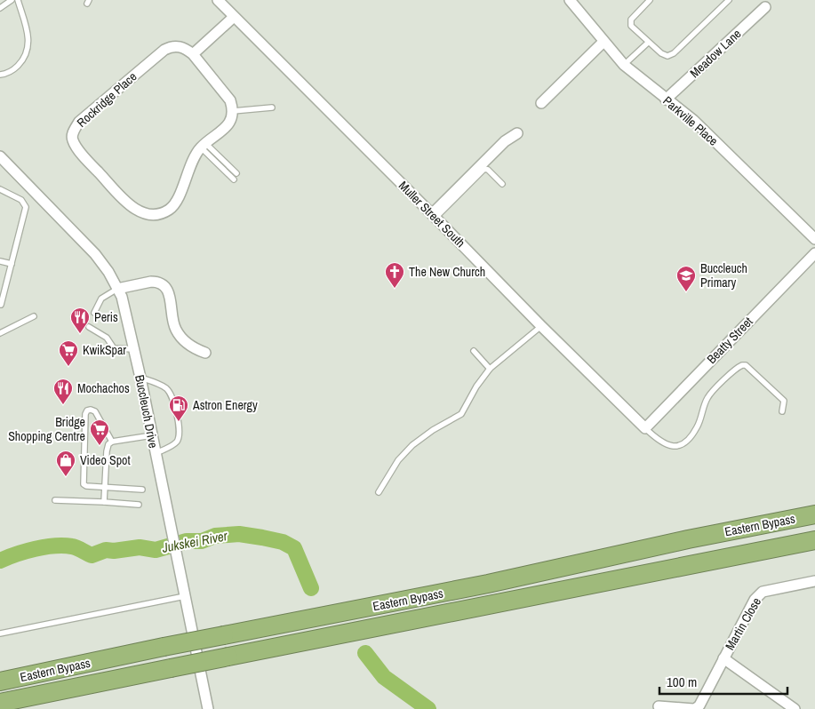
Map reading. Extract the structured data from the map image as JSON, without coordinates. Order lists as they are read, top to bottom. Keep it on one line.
{"streets":{"highway":["Eastern Bypass"],"street":["Meadow Lane","Rockridge Place","Parkville Place","Muller Street South","Beatty Street","Buccleuch Drive","Martin Close"]},"crossings":[["Meadow Lane","Parkville Place"],["Muller Street South","Beatty Street"]],"water":["Jukskei River"],"places":{"church":["The New Church"],"school or university":["Buccleuch Primary"],"restaurant":["Peris","Mochachos"],"supermarket":["KwikSpar","Bridge Shopping Centre"],"fuel station":["Astron Energy"],"shop":["Video Spot"]},"scale_bar":"100 m"}
